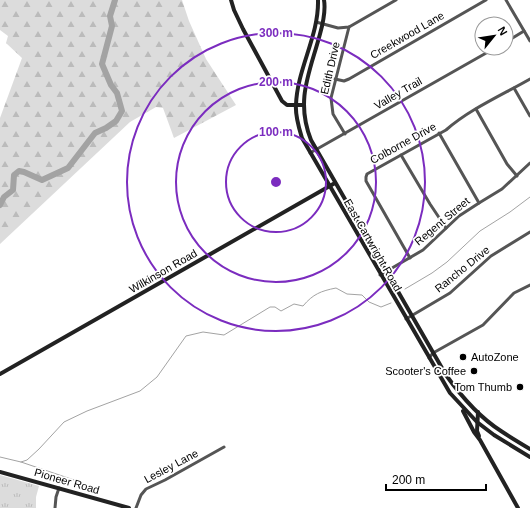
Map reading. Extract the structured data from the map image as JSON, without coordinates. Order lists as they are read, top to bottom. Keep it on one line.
{"streets":{"main road":["East Cartwright Road","Wilkinson Road","Pioneer Road"],"street":["Creekwood Lane","Edith Drive","Valley Trail","Colborne Drive","Regent Street","Rancho Drive","Lesley Lane"]},"crossings":[["Creekwood Lane","Edith Drive"],["Edith Drive","Valley Trail"],["Valley Trail","East Cartwright Road"],["Colborne Drive","Regent Street"],["Regent Street","East Cartwright Road"],["East Cartwright Road","Rancho Drive"],["East Cartwright Road","Wilkinson Road"]],"places":["AutoZone","Scooter's Coffee","Tom Thumb"],"scale_bar":"200 m","north":"top right","rings":["300 m","200 m","100 m"]}
